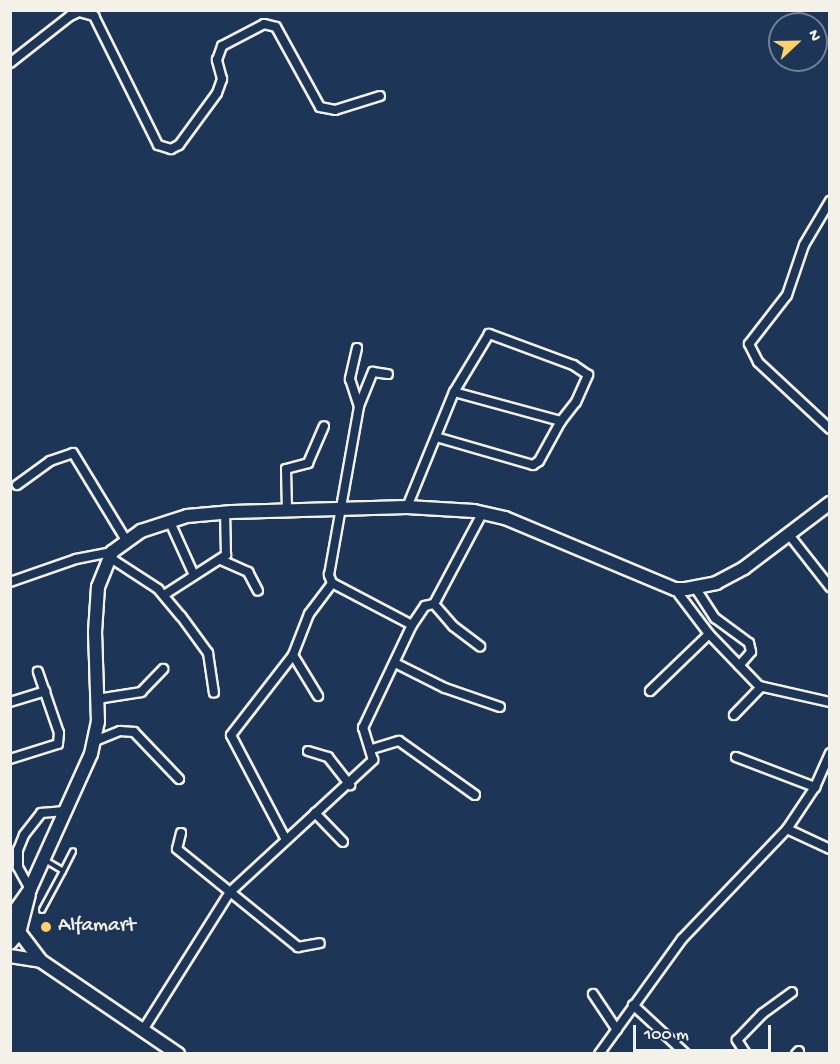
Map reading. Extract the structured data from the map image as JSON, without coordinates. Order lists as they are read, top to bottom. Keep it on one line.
{"places":["Alfamart"],"scale_bar":"100 m","north":"right"}
